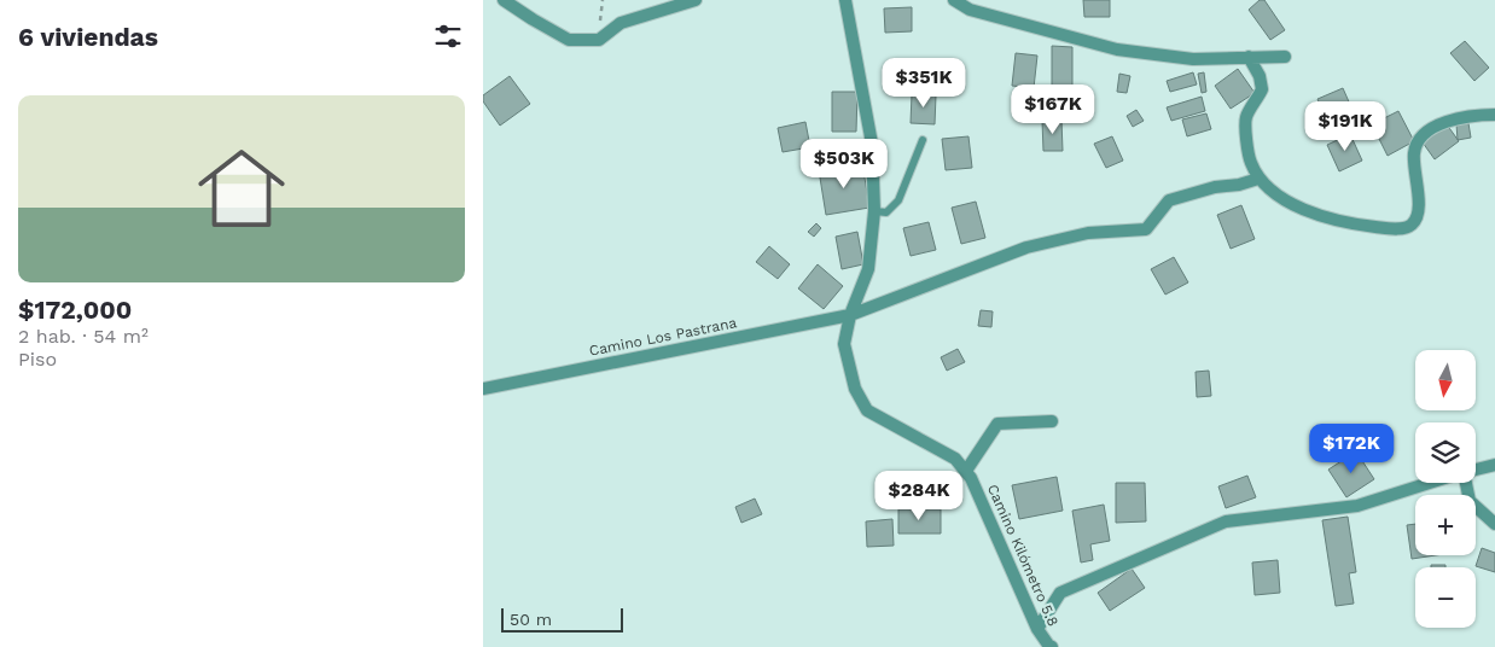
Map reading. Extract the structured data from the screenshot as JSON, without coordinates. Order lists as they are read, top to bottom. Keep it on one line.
{"streets":{"street":["Camino Los Pastrana","Camino Kilómetro 5.8"]},"crossings":[["Camino Los Pastrana","Camino Kilómetro 5.8"]],"scale_bar":"50 m","north":"bottom","page":{"heading":"6 viviendas","price":["$351K","$167K","$191K","$503K","$172K","$284K"],"list":[{"name":"$172,000","note":"2 hab. · 54 m² · Piso"}],"map_buttons":["+","−"],"scale":"50 m"}}
